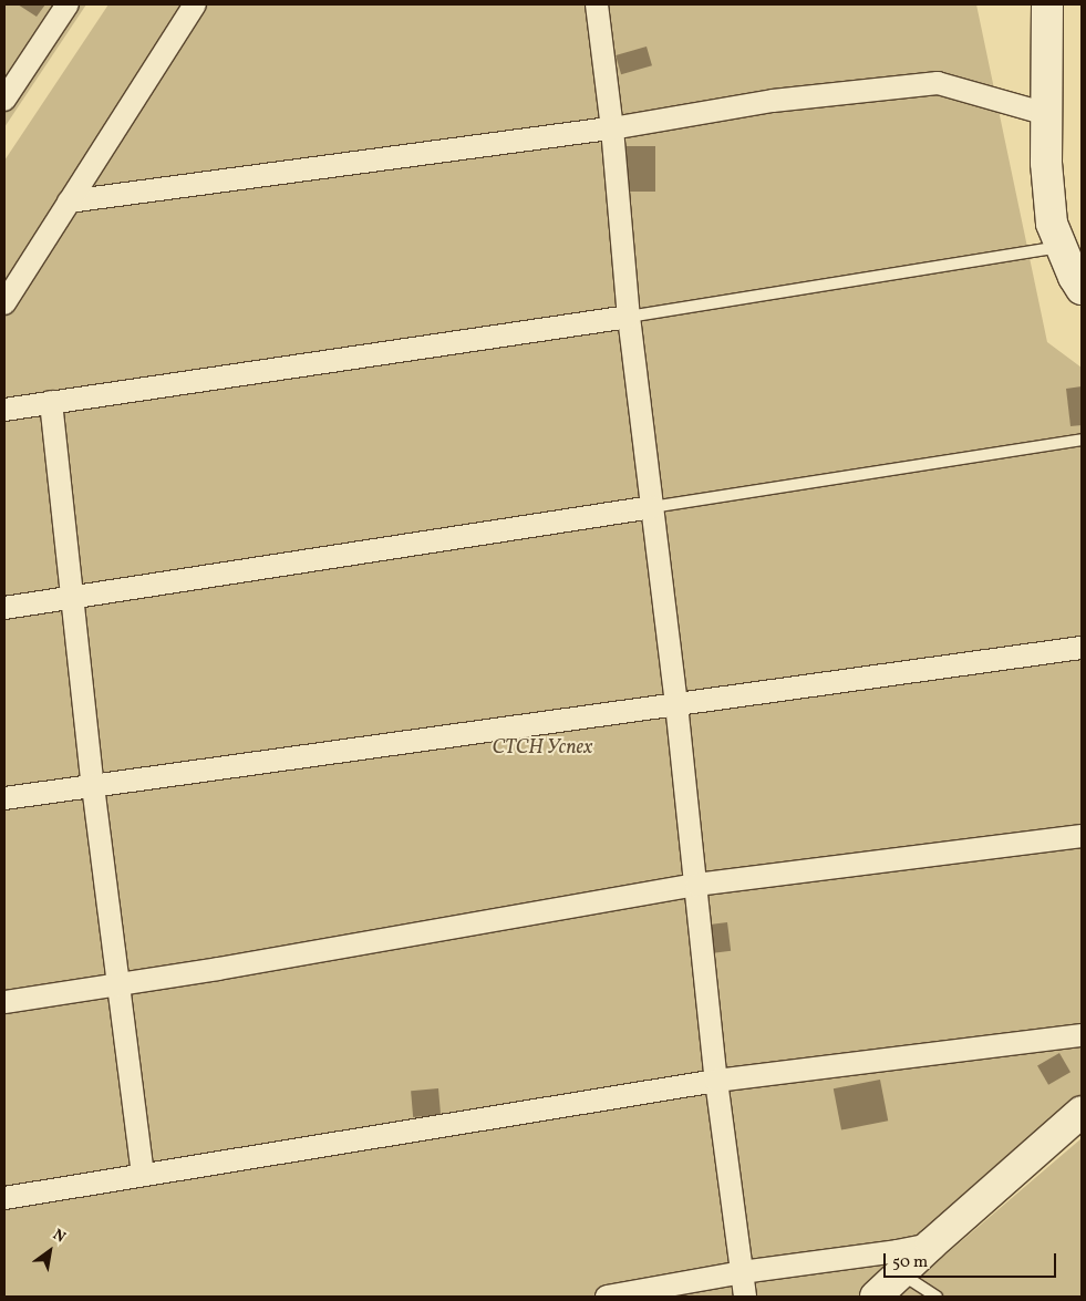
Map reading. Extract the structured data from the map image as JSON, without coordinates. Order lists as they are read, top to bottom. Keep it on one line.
{"parks":["СТСН Успех"],"scale_bar":"50 m","north":"top right"}
